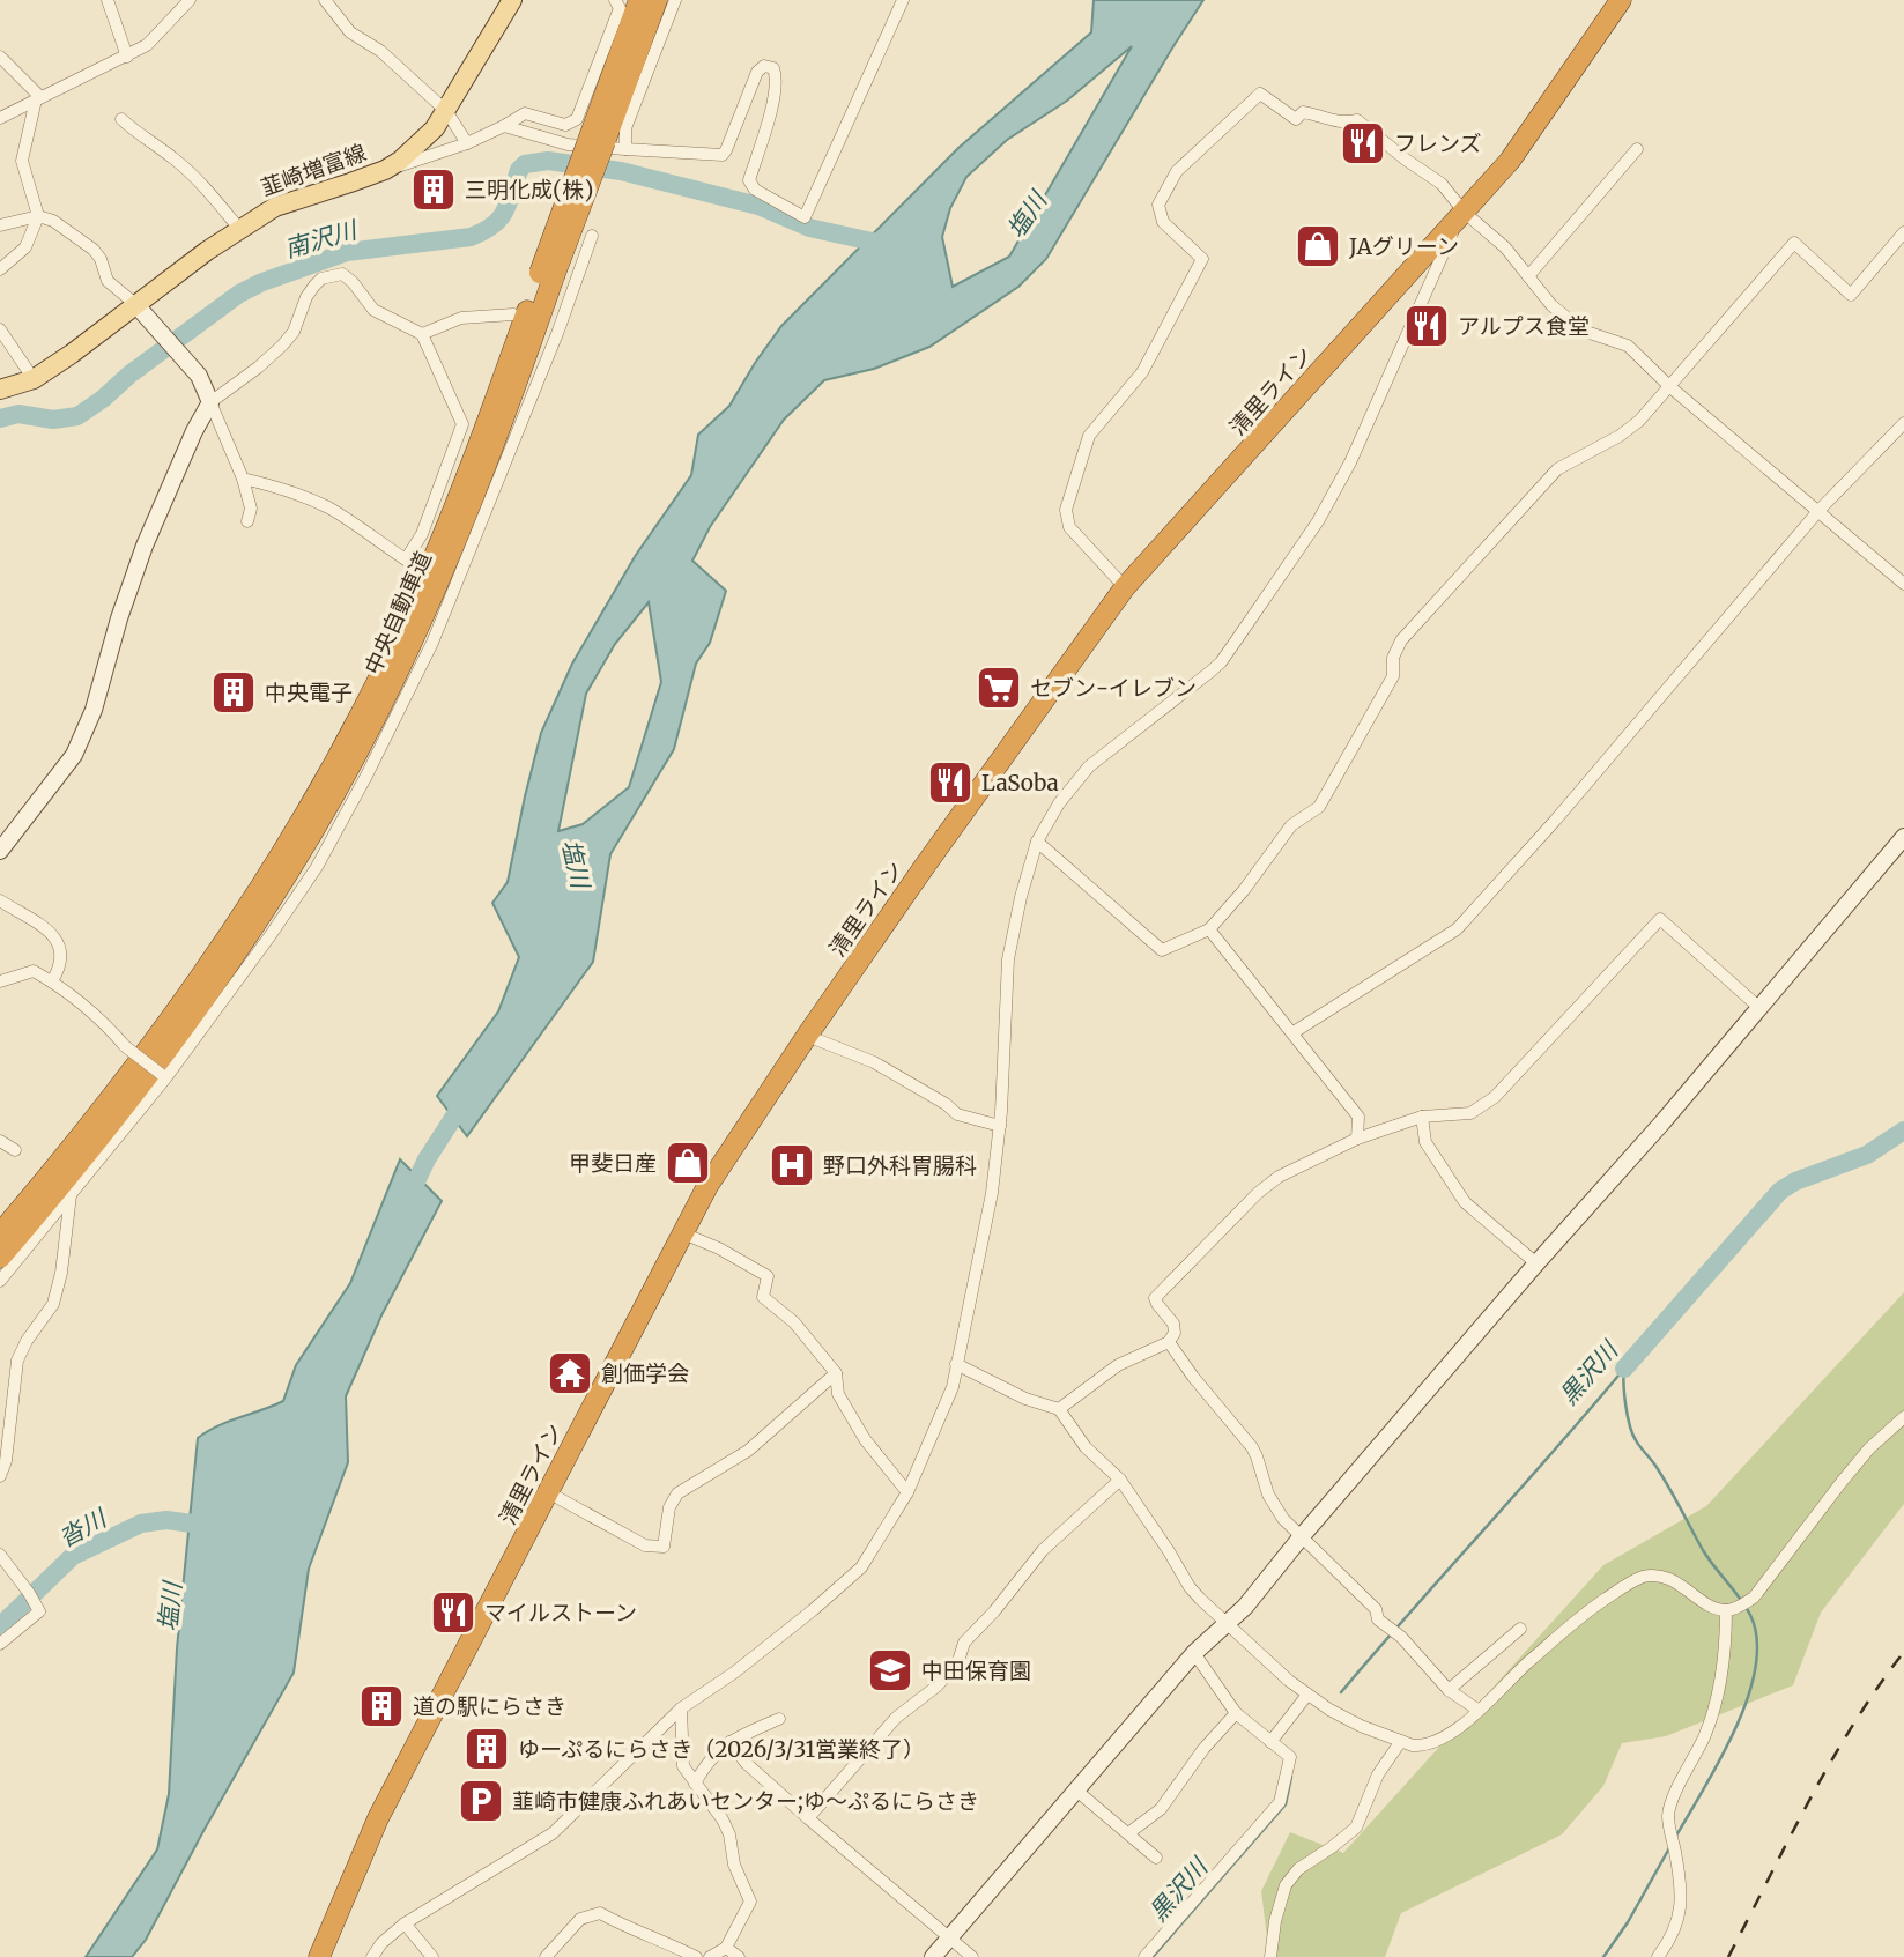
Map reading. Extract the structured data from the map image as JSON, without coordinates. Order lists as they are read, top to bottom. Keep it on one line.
{"streets":{"highway":["清里ライン","中央自動車道"],"main road":["韮崎増富線"]},"water":["塩川","南沢川","黒沢川","沓川"],"places":{"restaurant":["フレンズ","アルプス食堂","LaSoba","マイルストーン"],"building":["三明化成(株)","中央電子","道の駅にらさき","ゆーぷるにらさき（2026/3/31営業終了）"],"shop":["JAグリーン","甲斐日産"],"supermarket":["セブン-イレブン"],"hospital":["野口外科胃腸科"],"temple":["創価学会"],"school or university":["中田保育園"],"parking":["韮崎市健康ふれあいセンター;ゆ～ぷるにらさき"]}}
